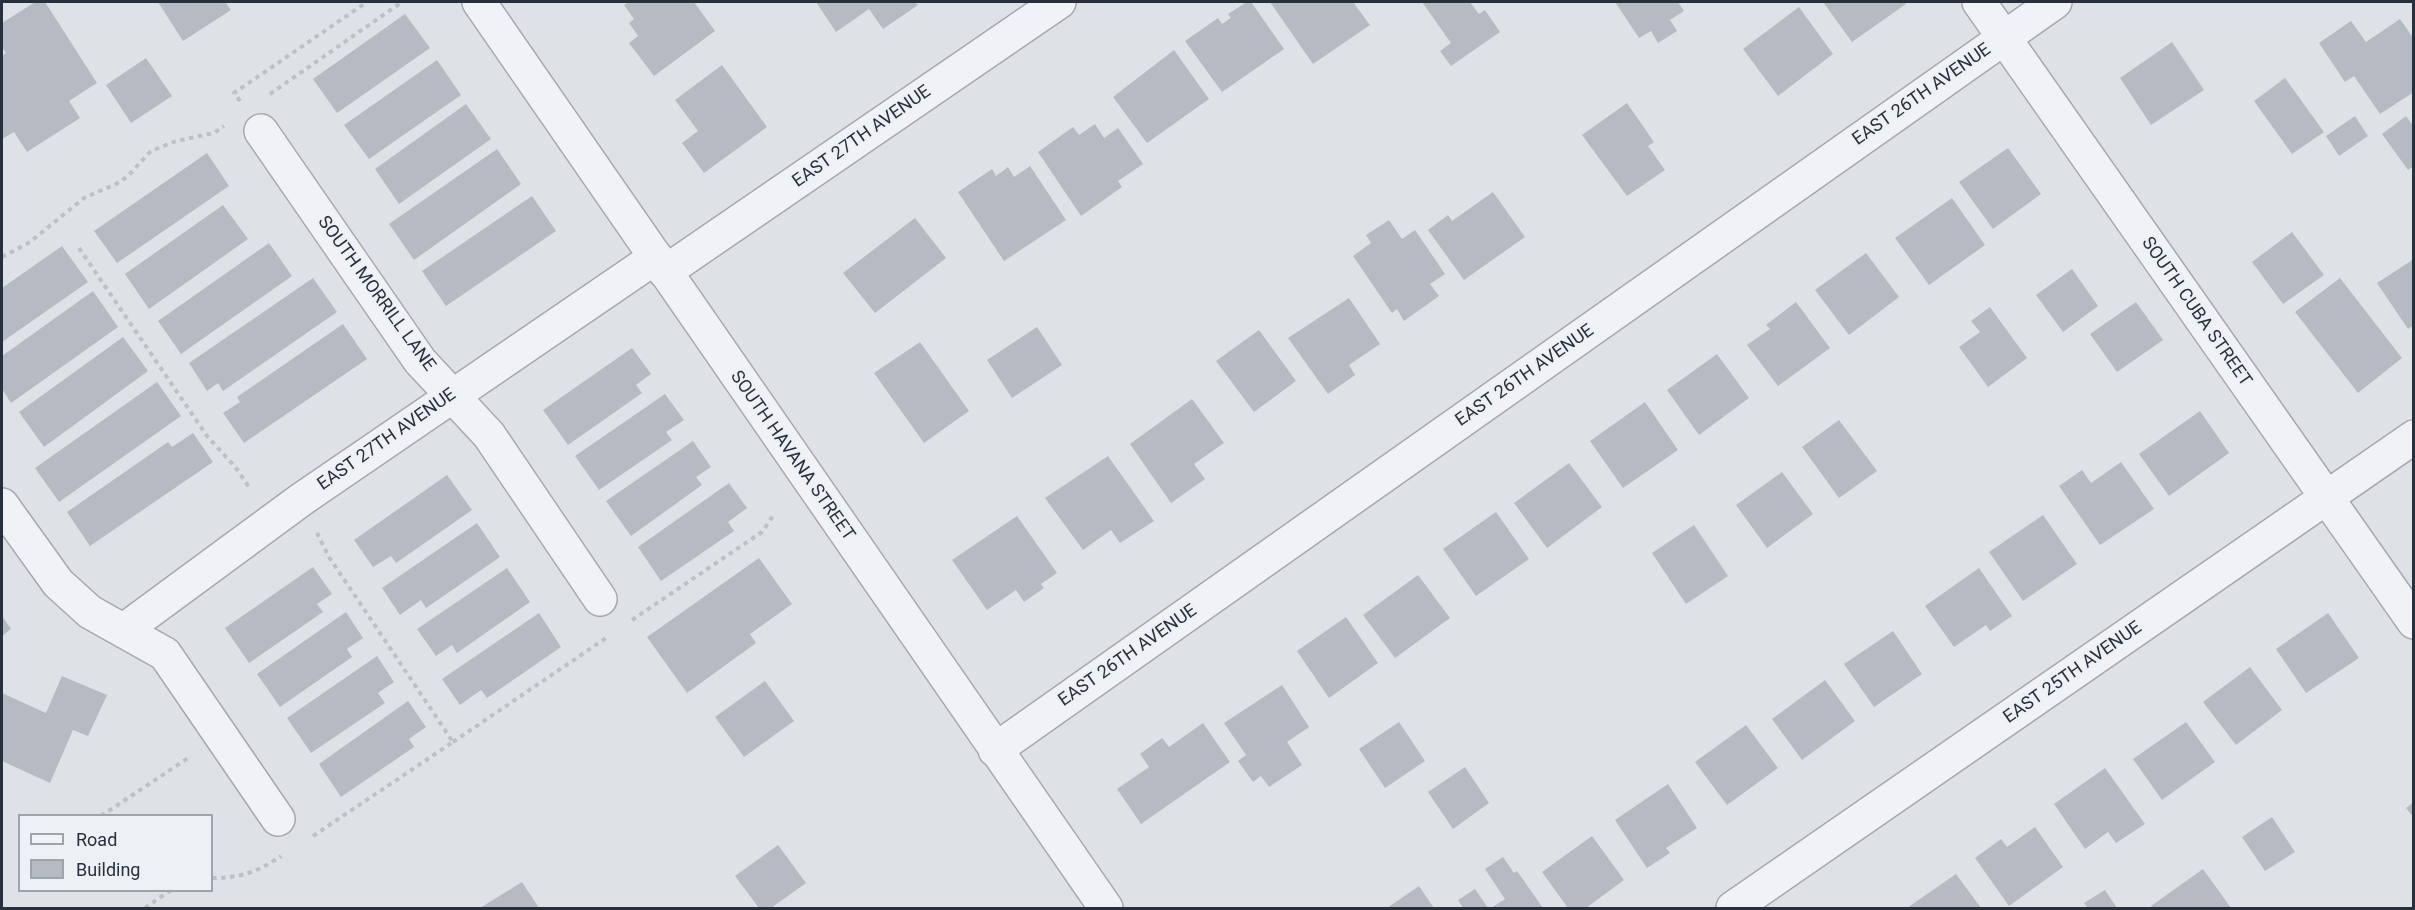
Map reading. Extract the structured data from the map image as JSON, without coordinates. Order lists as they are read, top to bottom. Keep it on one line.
{"streets":{"street":["EAST 26TH AVENUE","EAST 27TH AVENUE","SOUTH MORRILL LANE","SOUTH CUBA STREET","SOUTH HAVANA STREET","EAST 25TH AVENUE"]},"crossings":[["EAST 26TH AVENUE","SOUTH CUBA STREET"],["EAST 26TH AVENUE","SOUTH HAVANA STREET"],["EAST 27TH AVENUE","SOUTH MORRILL LANE"],["EAST 27TH AVENUE","SOUTH HAVANA STREET"],["SOUTH CUBA STREET","EAST 25TH AVENUE"]],"legend":["Road","Building"]}
